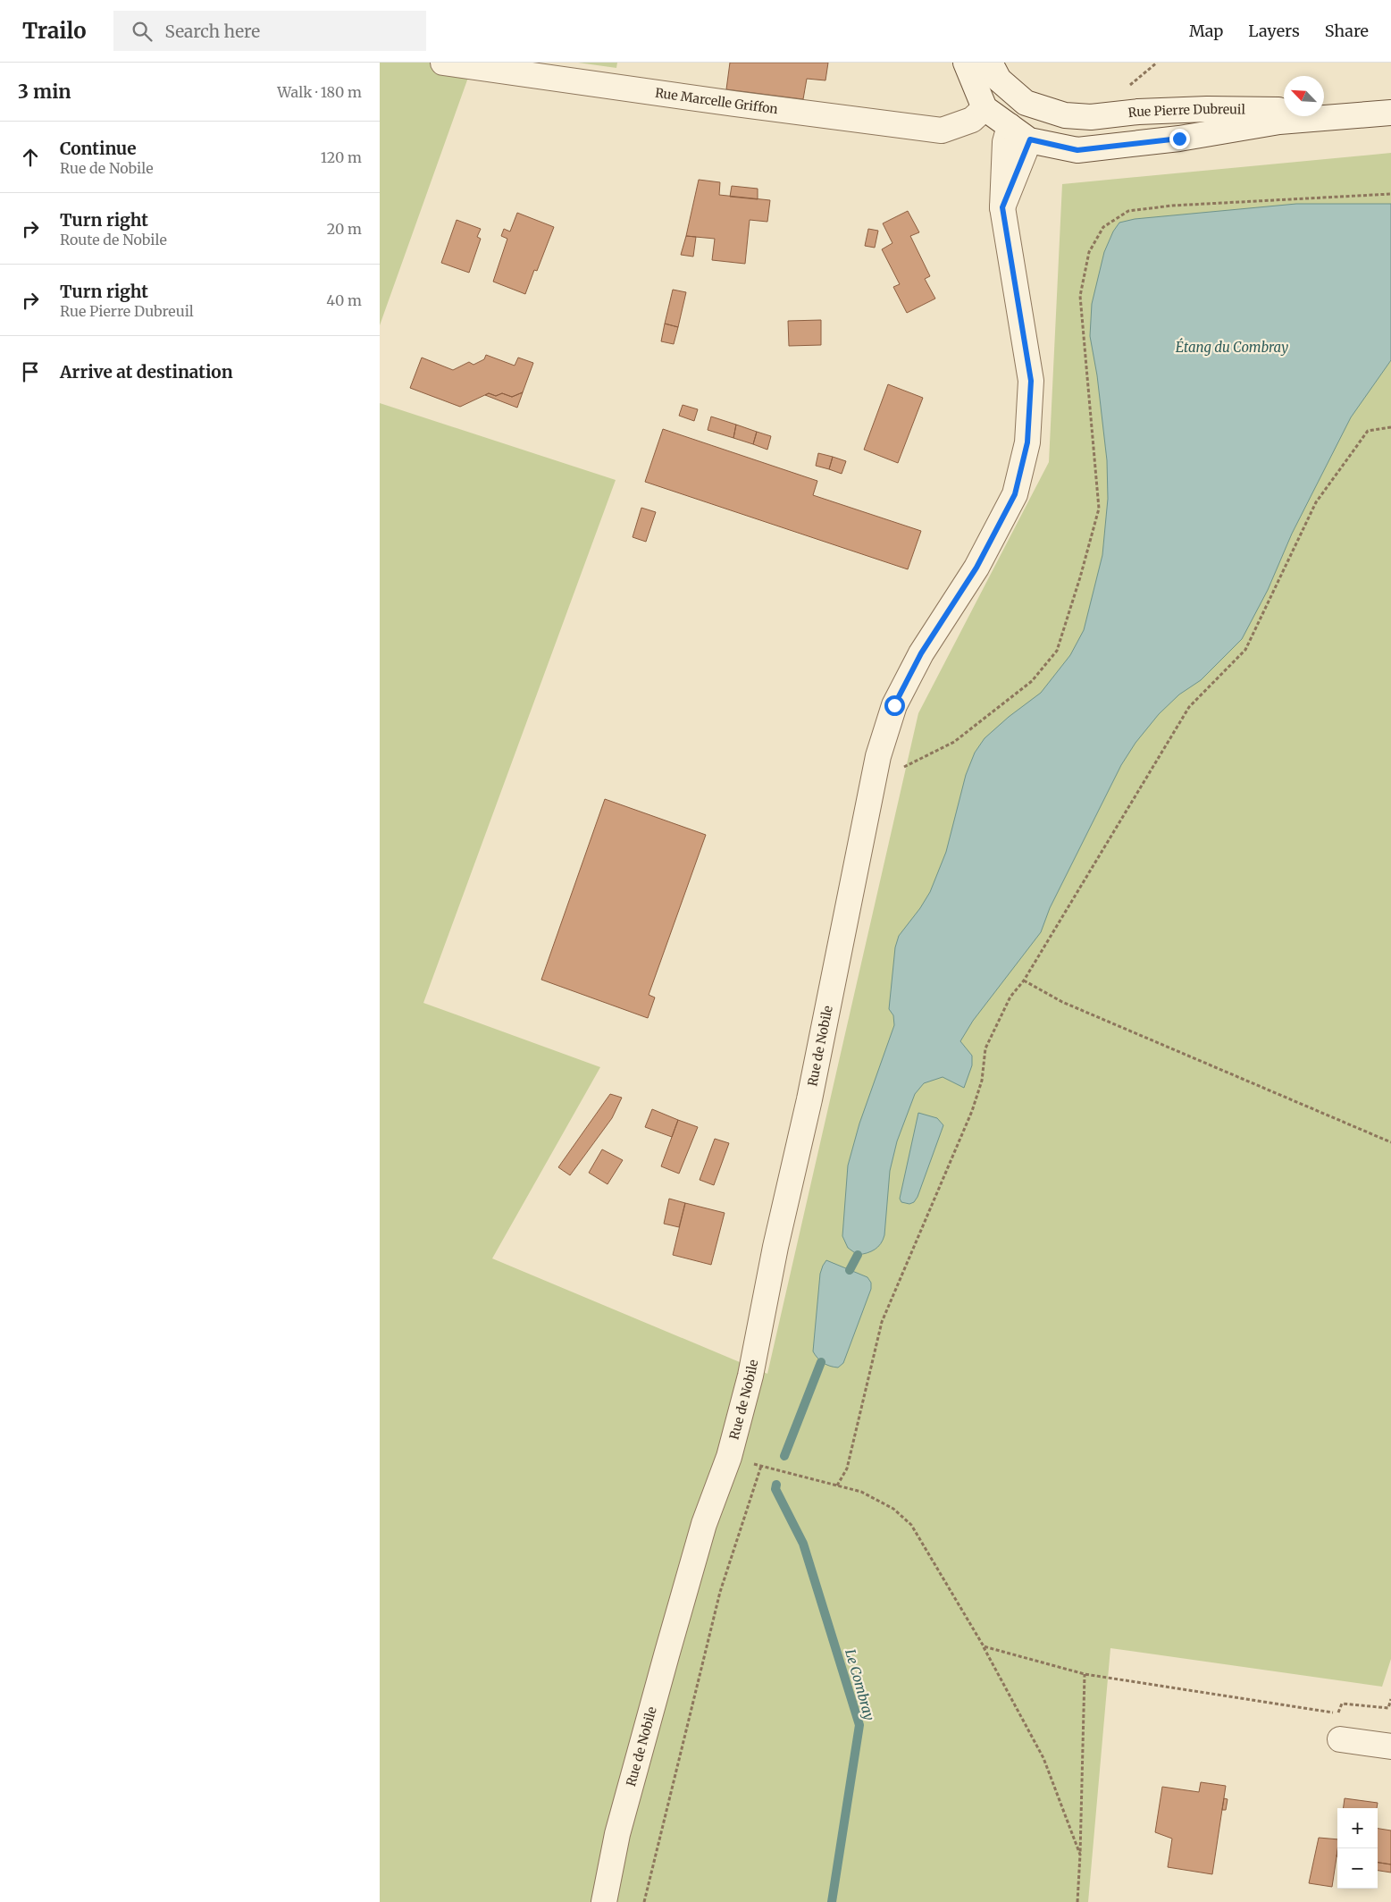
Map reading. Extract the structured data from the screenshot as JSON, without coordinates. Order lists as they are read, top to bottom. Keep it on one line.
{"streets":{"street":["Rue Marcelle Griffon","Rue Pierre Dubreuil","Rue de Nobile"]},"crossings":[["Rue Pierre Dubreuil","Rue de Nobile"]],"water":["Étang du Combray","Le Combray"],"north":"top left","page":{"header":"Trailo","search":"Search here","nav":["Map","Layers","Share"],"heading":["3 min","Walk · 180 m"],"list":[["Continue","Rue de Nobile","120 m"],["Turn right","Route de Nobile","20 m"],["Turn right","Rue Pierre Dubreuil","40 m"],"Arrive at destination"],"map_buttons":["+","−"]}}
